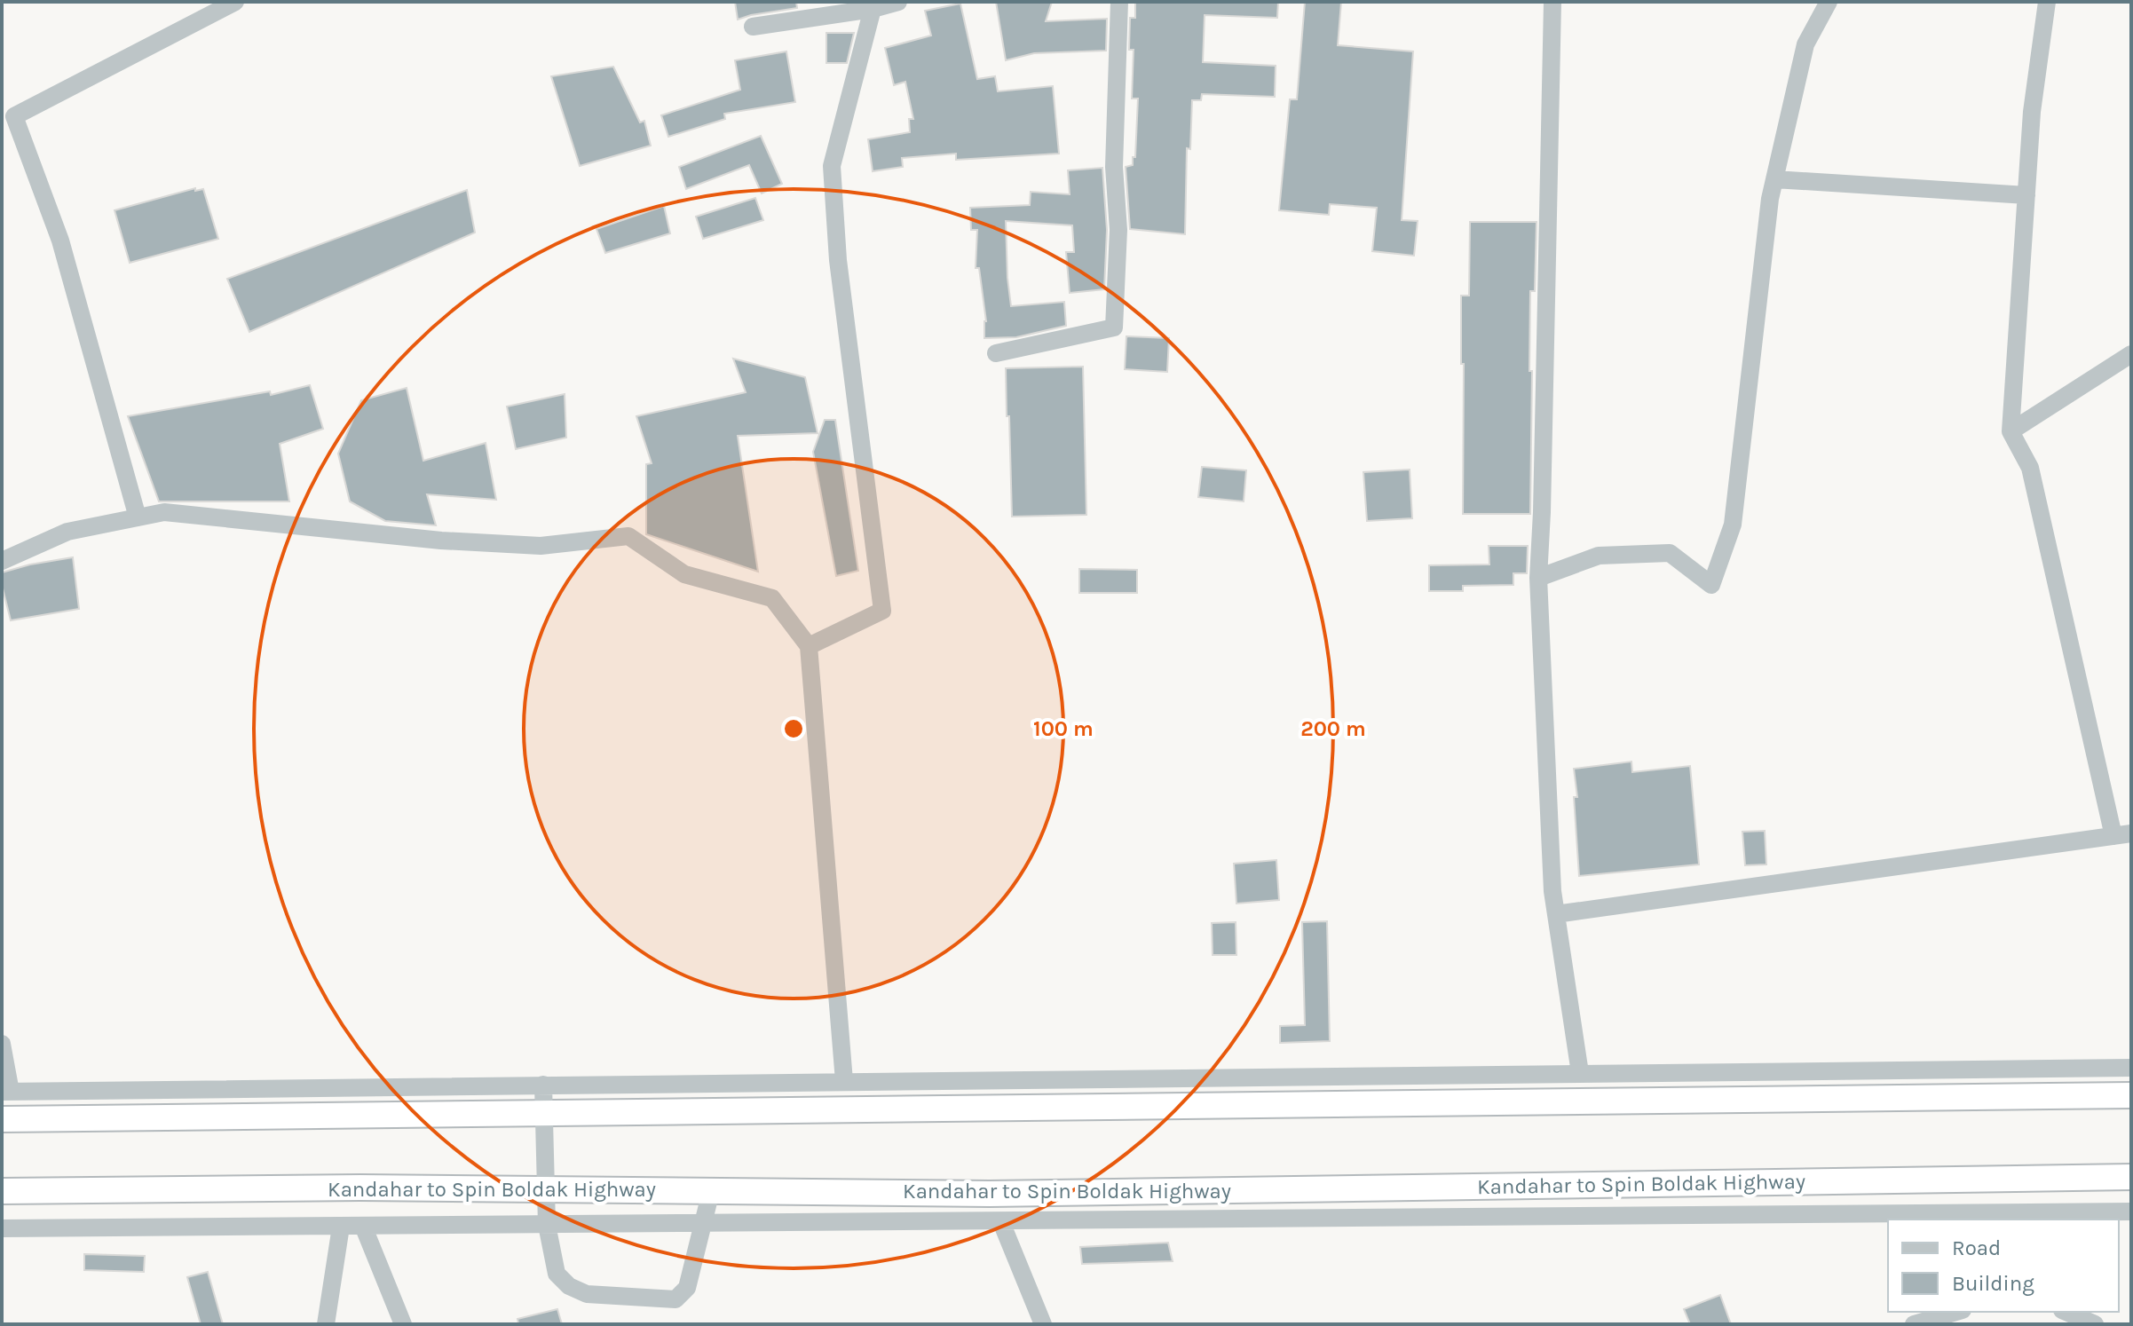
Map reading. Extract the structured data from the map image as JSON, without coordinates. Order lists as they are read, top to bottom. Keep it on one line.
{"streets":{"highway":["Kandahar to Spin Boldak Highway"]},"legend":["Road","Building"],"rings":["100 m","200 m"]}
